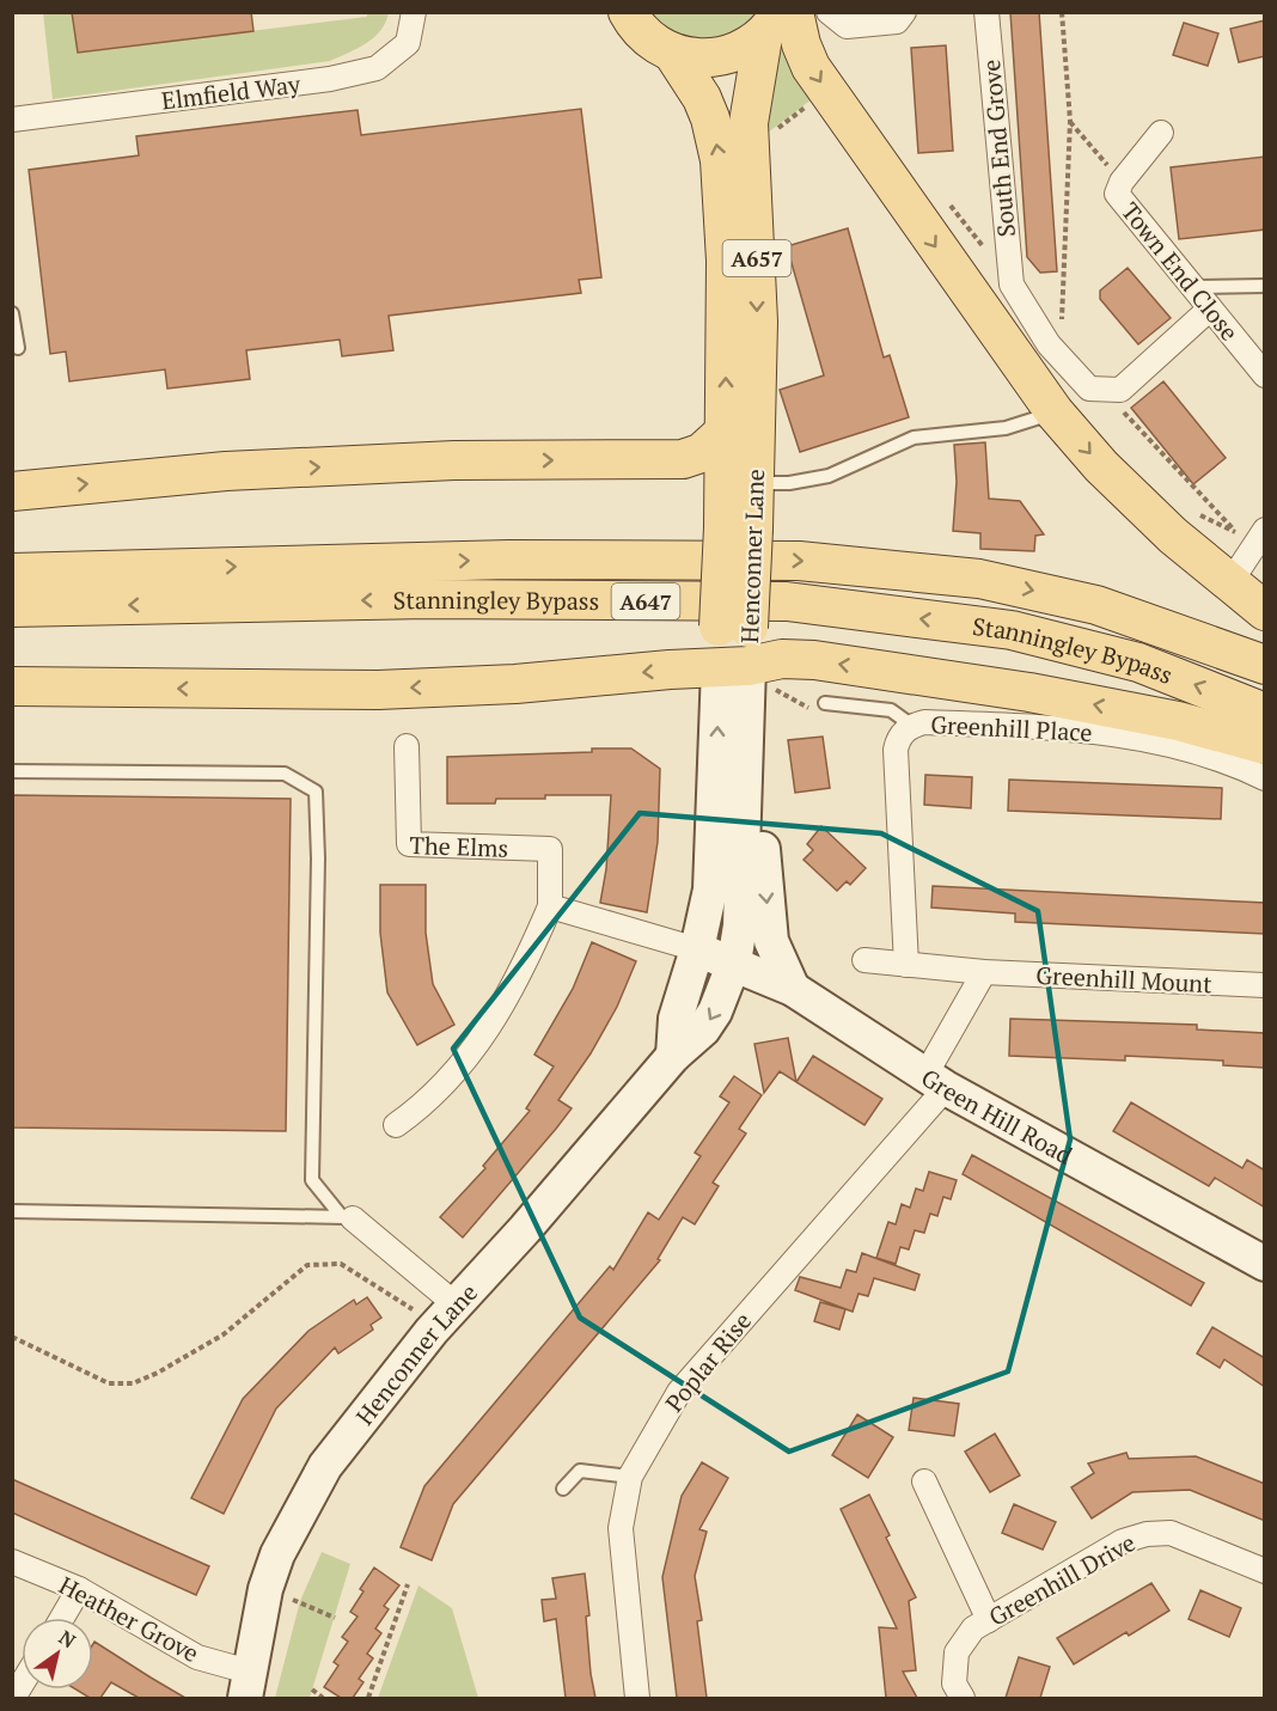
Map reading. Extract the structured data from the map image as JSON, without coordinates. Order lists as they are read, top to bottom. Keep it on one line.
{"streets":{"main road":["A657","Henconner Lane","Stanningley Bypass","A647"],"street":["Elmfield Way","South End Grove","Town End Close","Greenhill Place","The Elms","Greenhill Mount","Green Hill Road","Poplar Rise","Greenhill Drive","Heather Grove"]},"crossings":[["A657","Henconner Lane"],["Henconner Lane","Green Hill Road"],["Henconner Lane","Heather Grove"],["Greenhill Place","Greenhill Mount"],["Green Hill Road","Poplar Rise"]],"north":"top right"}
